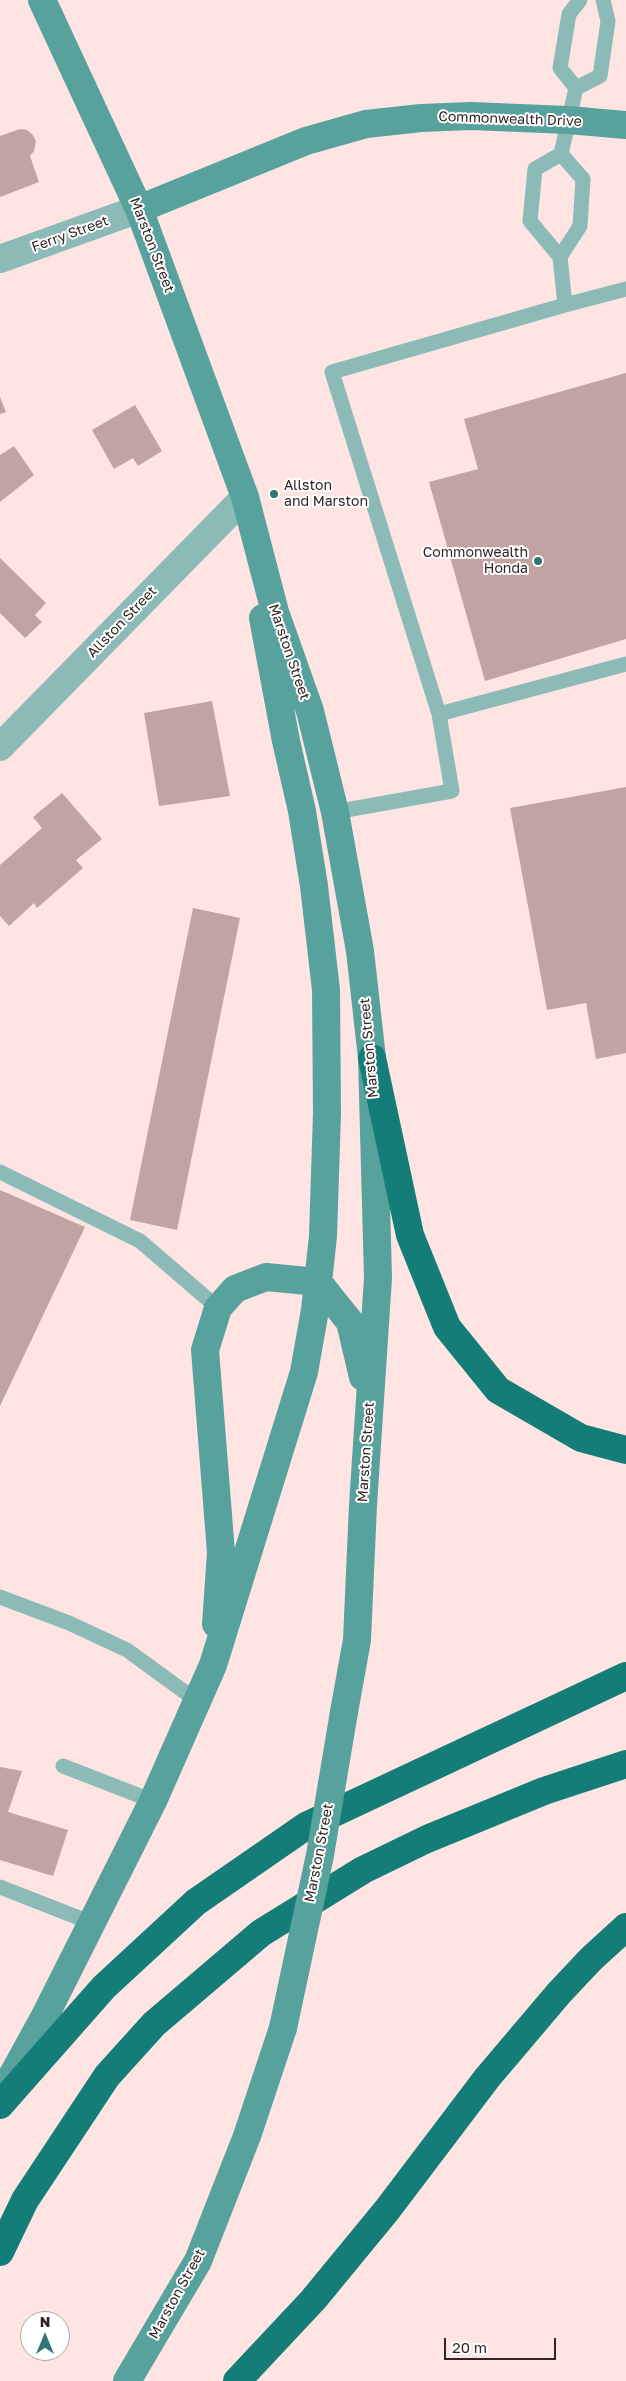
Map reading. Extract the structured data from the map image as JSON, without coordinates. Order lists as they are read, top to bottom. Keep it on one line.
{"streets":{"main road":["Commonwealth Drive","Marston Street"],"street":["Ferry Street","Allston Street"]},"crossings":[["Commonwealth Drive","Ferry Street"],["Commonwealth Drive","Marston Street"],["Ferry Street","Marston Street"],["Marston Street","Allston Street"]],"places":["Allston and Marston","Commonwealth Honda"],"scale_bar":"20 m","north":"top"}
